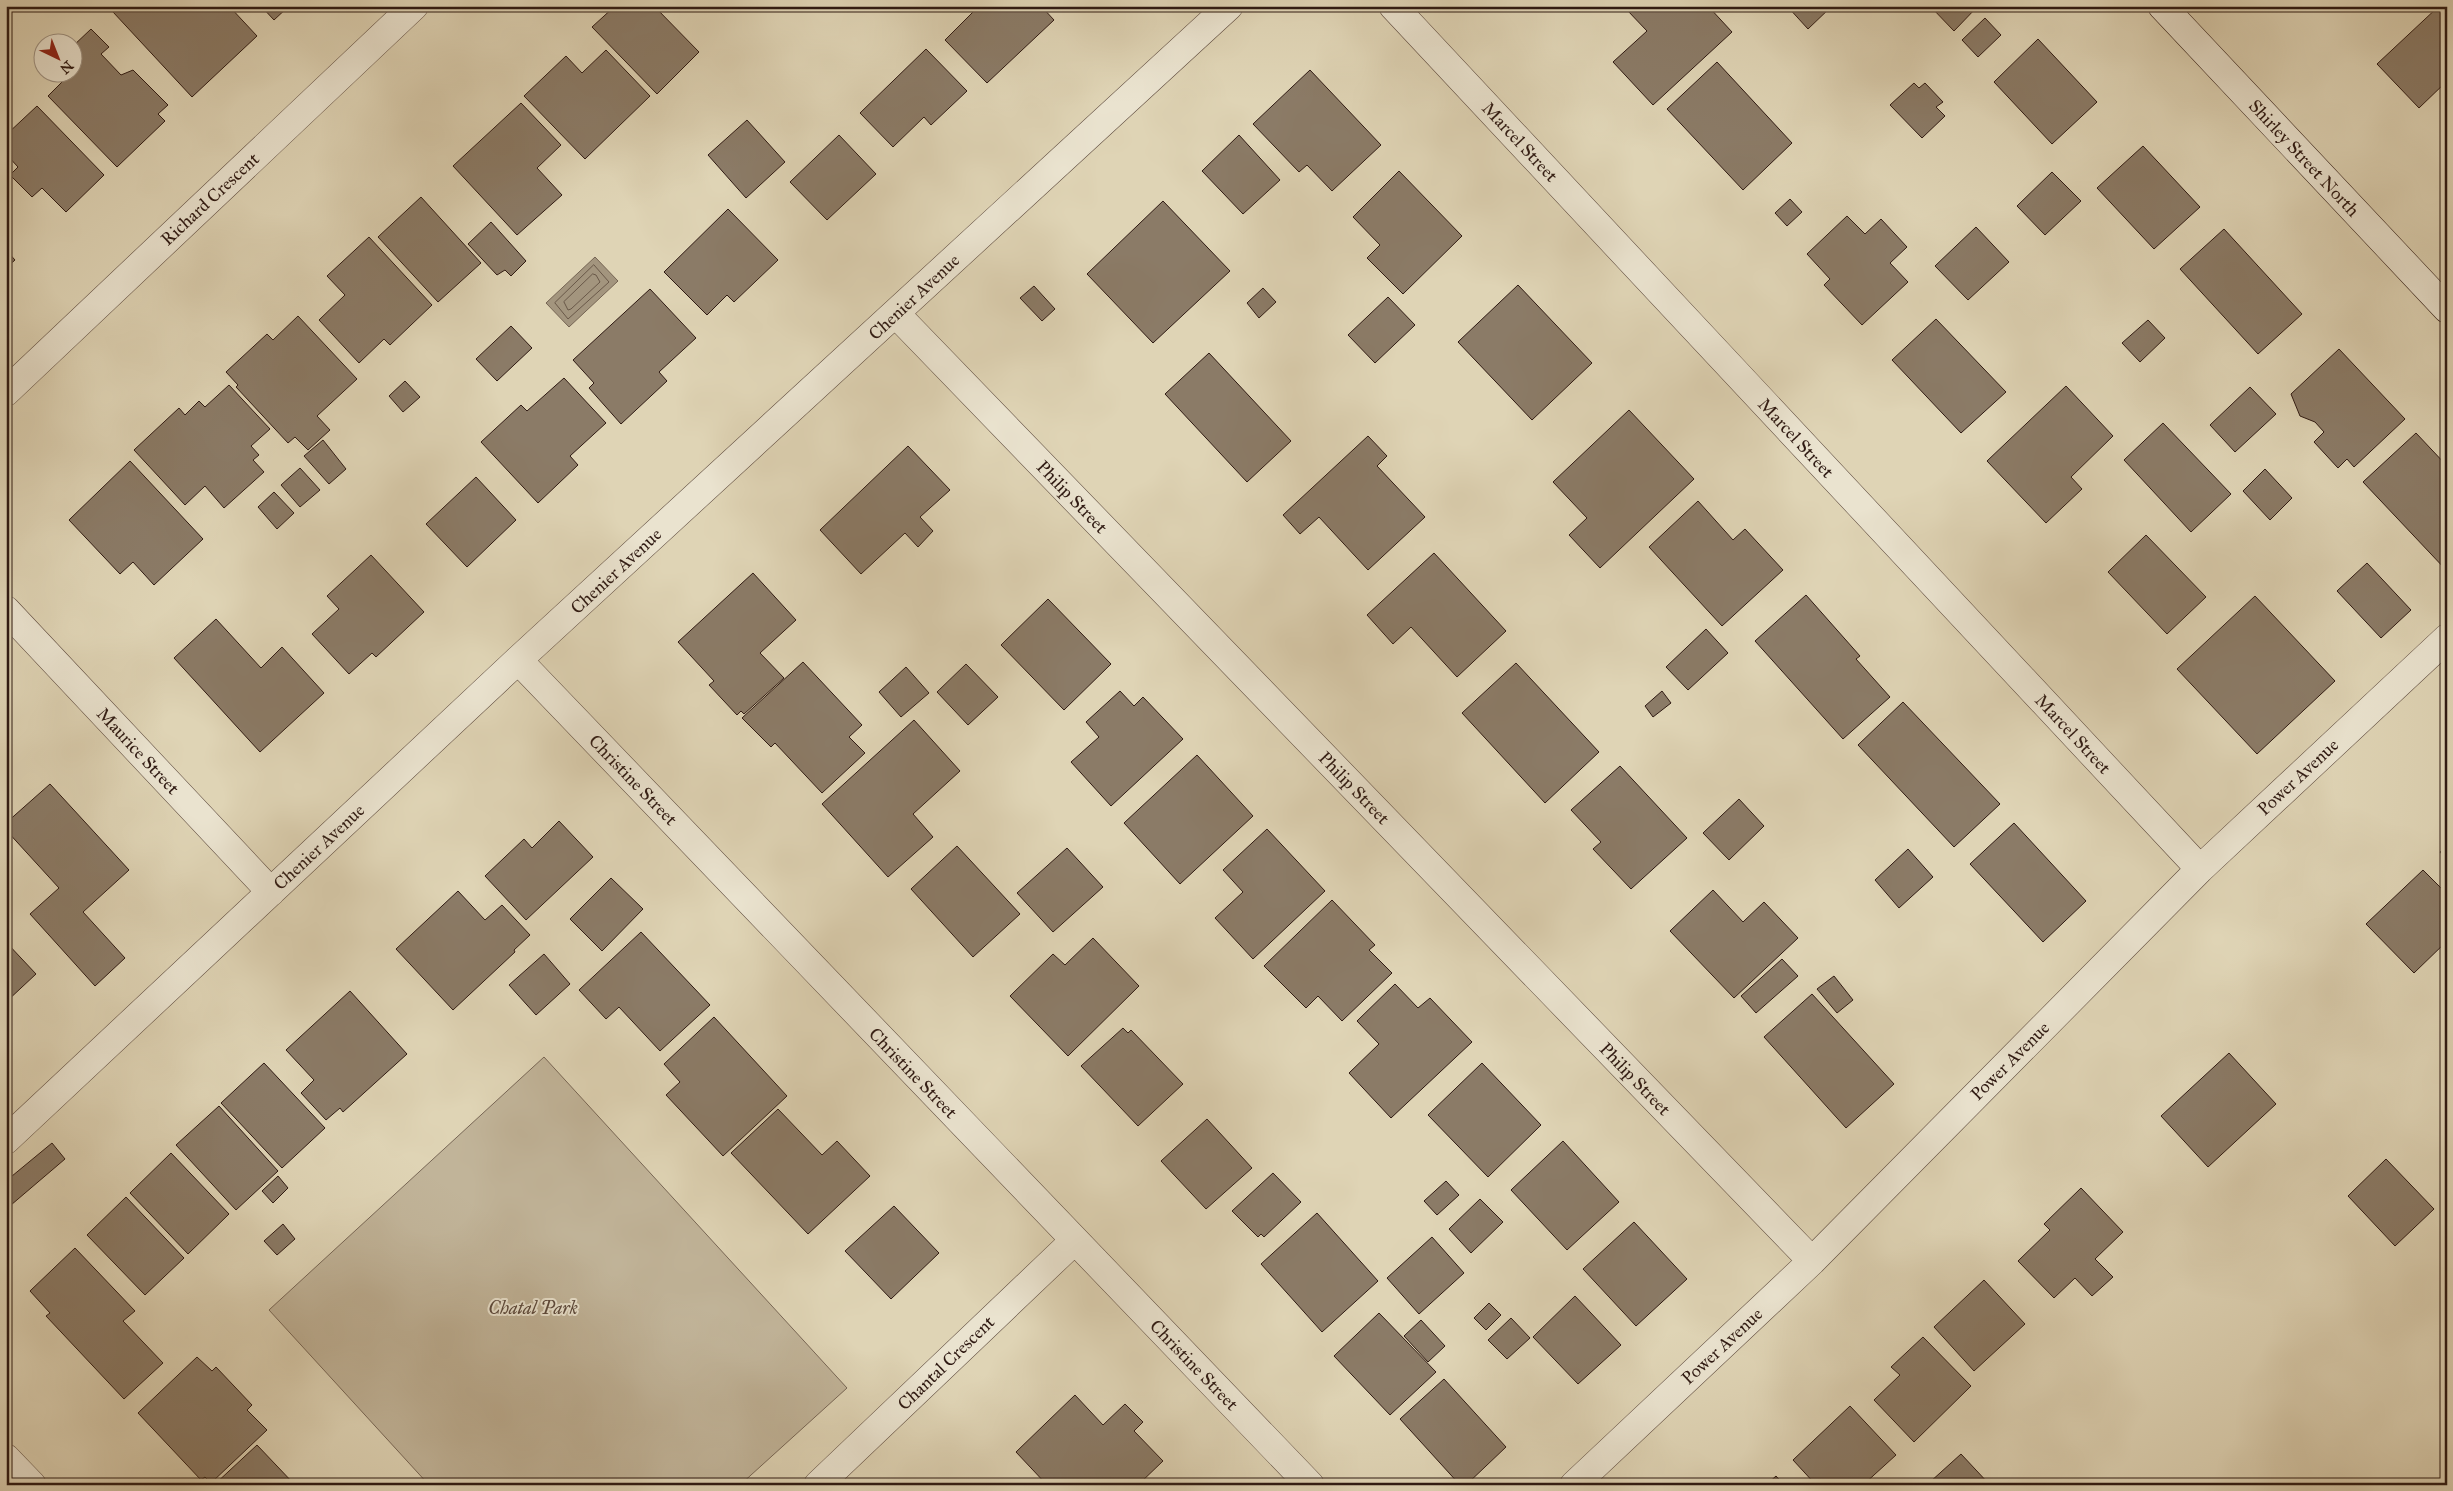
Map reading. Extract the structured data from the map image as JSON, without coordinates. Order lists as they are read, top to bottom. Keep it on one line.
{"streets":{"street":["Marcel Street","Shirley Street North","Richard Crescent","Chenier Avenue","Philip Street","Maurice Street","Power Avenue","Christine Street","Chantal Crescent"]},"crossings":[["Marcel Street","Power Avenue"],["Chenier Avenue","Philip Street"],["Chenier Avenue","Maurice Street"],["Chenier Avenue","Christine Street"],["Philip Street","Power Avenue"],["Christine Street","Chantal Crescent"]],"parks":["Chatal Park"],"north":"bottom right"}
